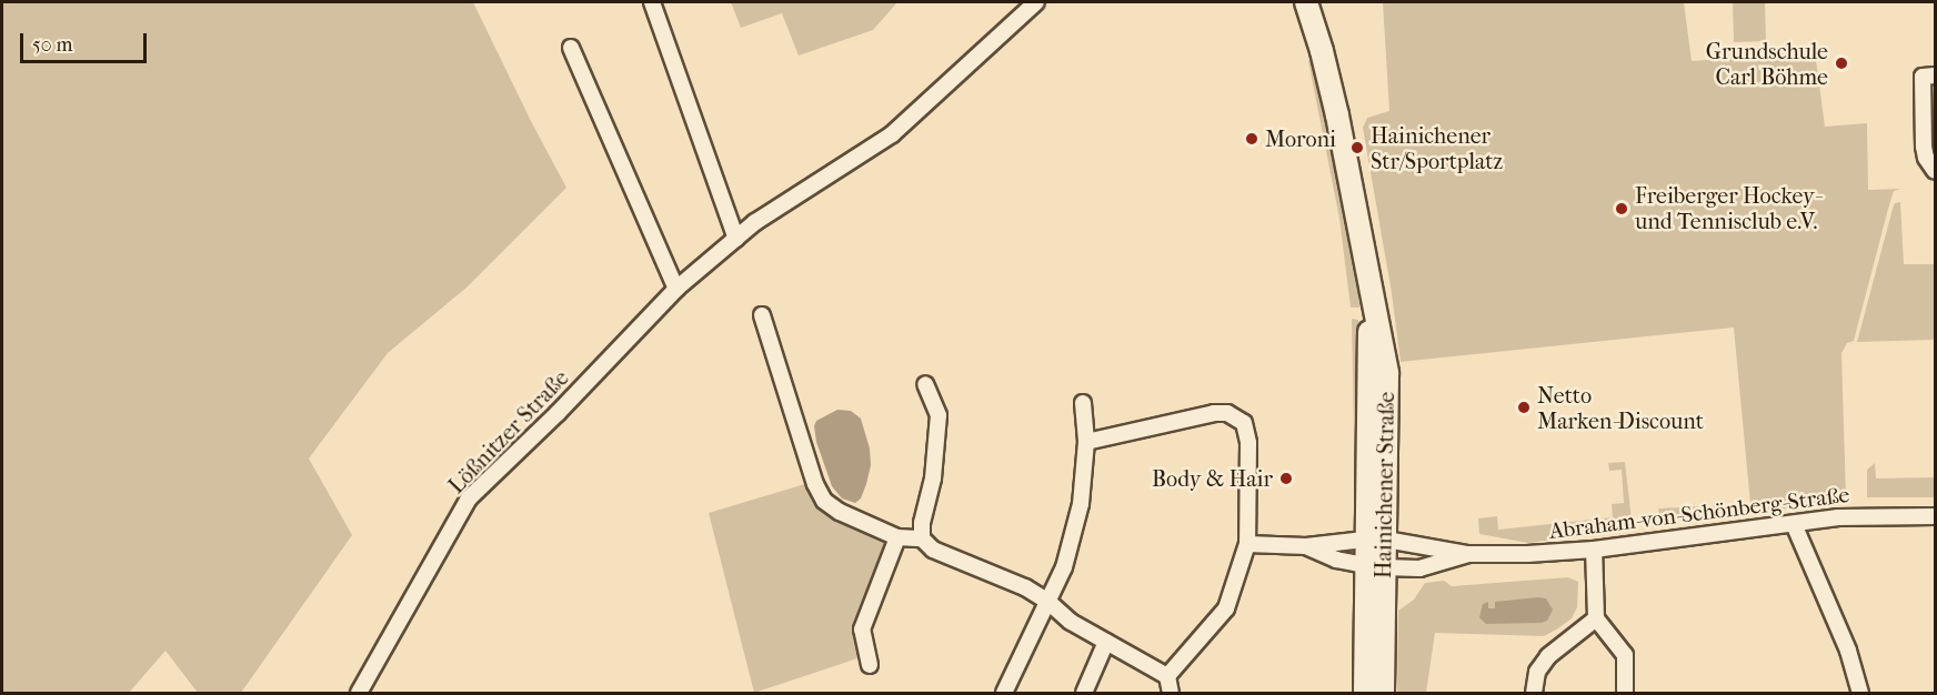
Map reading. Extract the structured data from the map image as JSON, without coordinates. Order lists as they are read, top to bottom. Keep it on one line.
{"streets":{"main road":["Hainichener Straße"],"street":["Lößnitzer Straße","Abraham-von-Schönberg-Straße"]},"crossings":[["Hainichener Straße","Abraham-von-Schönberg-Straße"]],"places":["Grundschule Carl Böhme","Moroni","Hainichener Str/Sportplatz","Freiberger Hockey- und Tennisclub e.V.","Netto Marken-Discount","Body & Hair"],"scale_bar":"50 m"}
